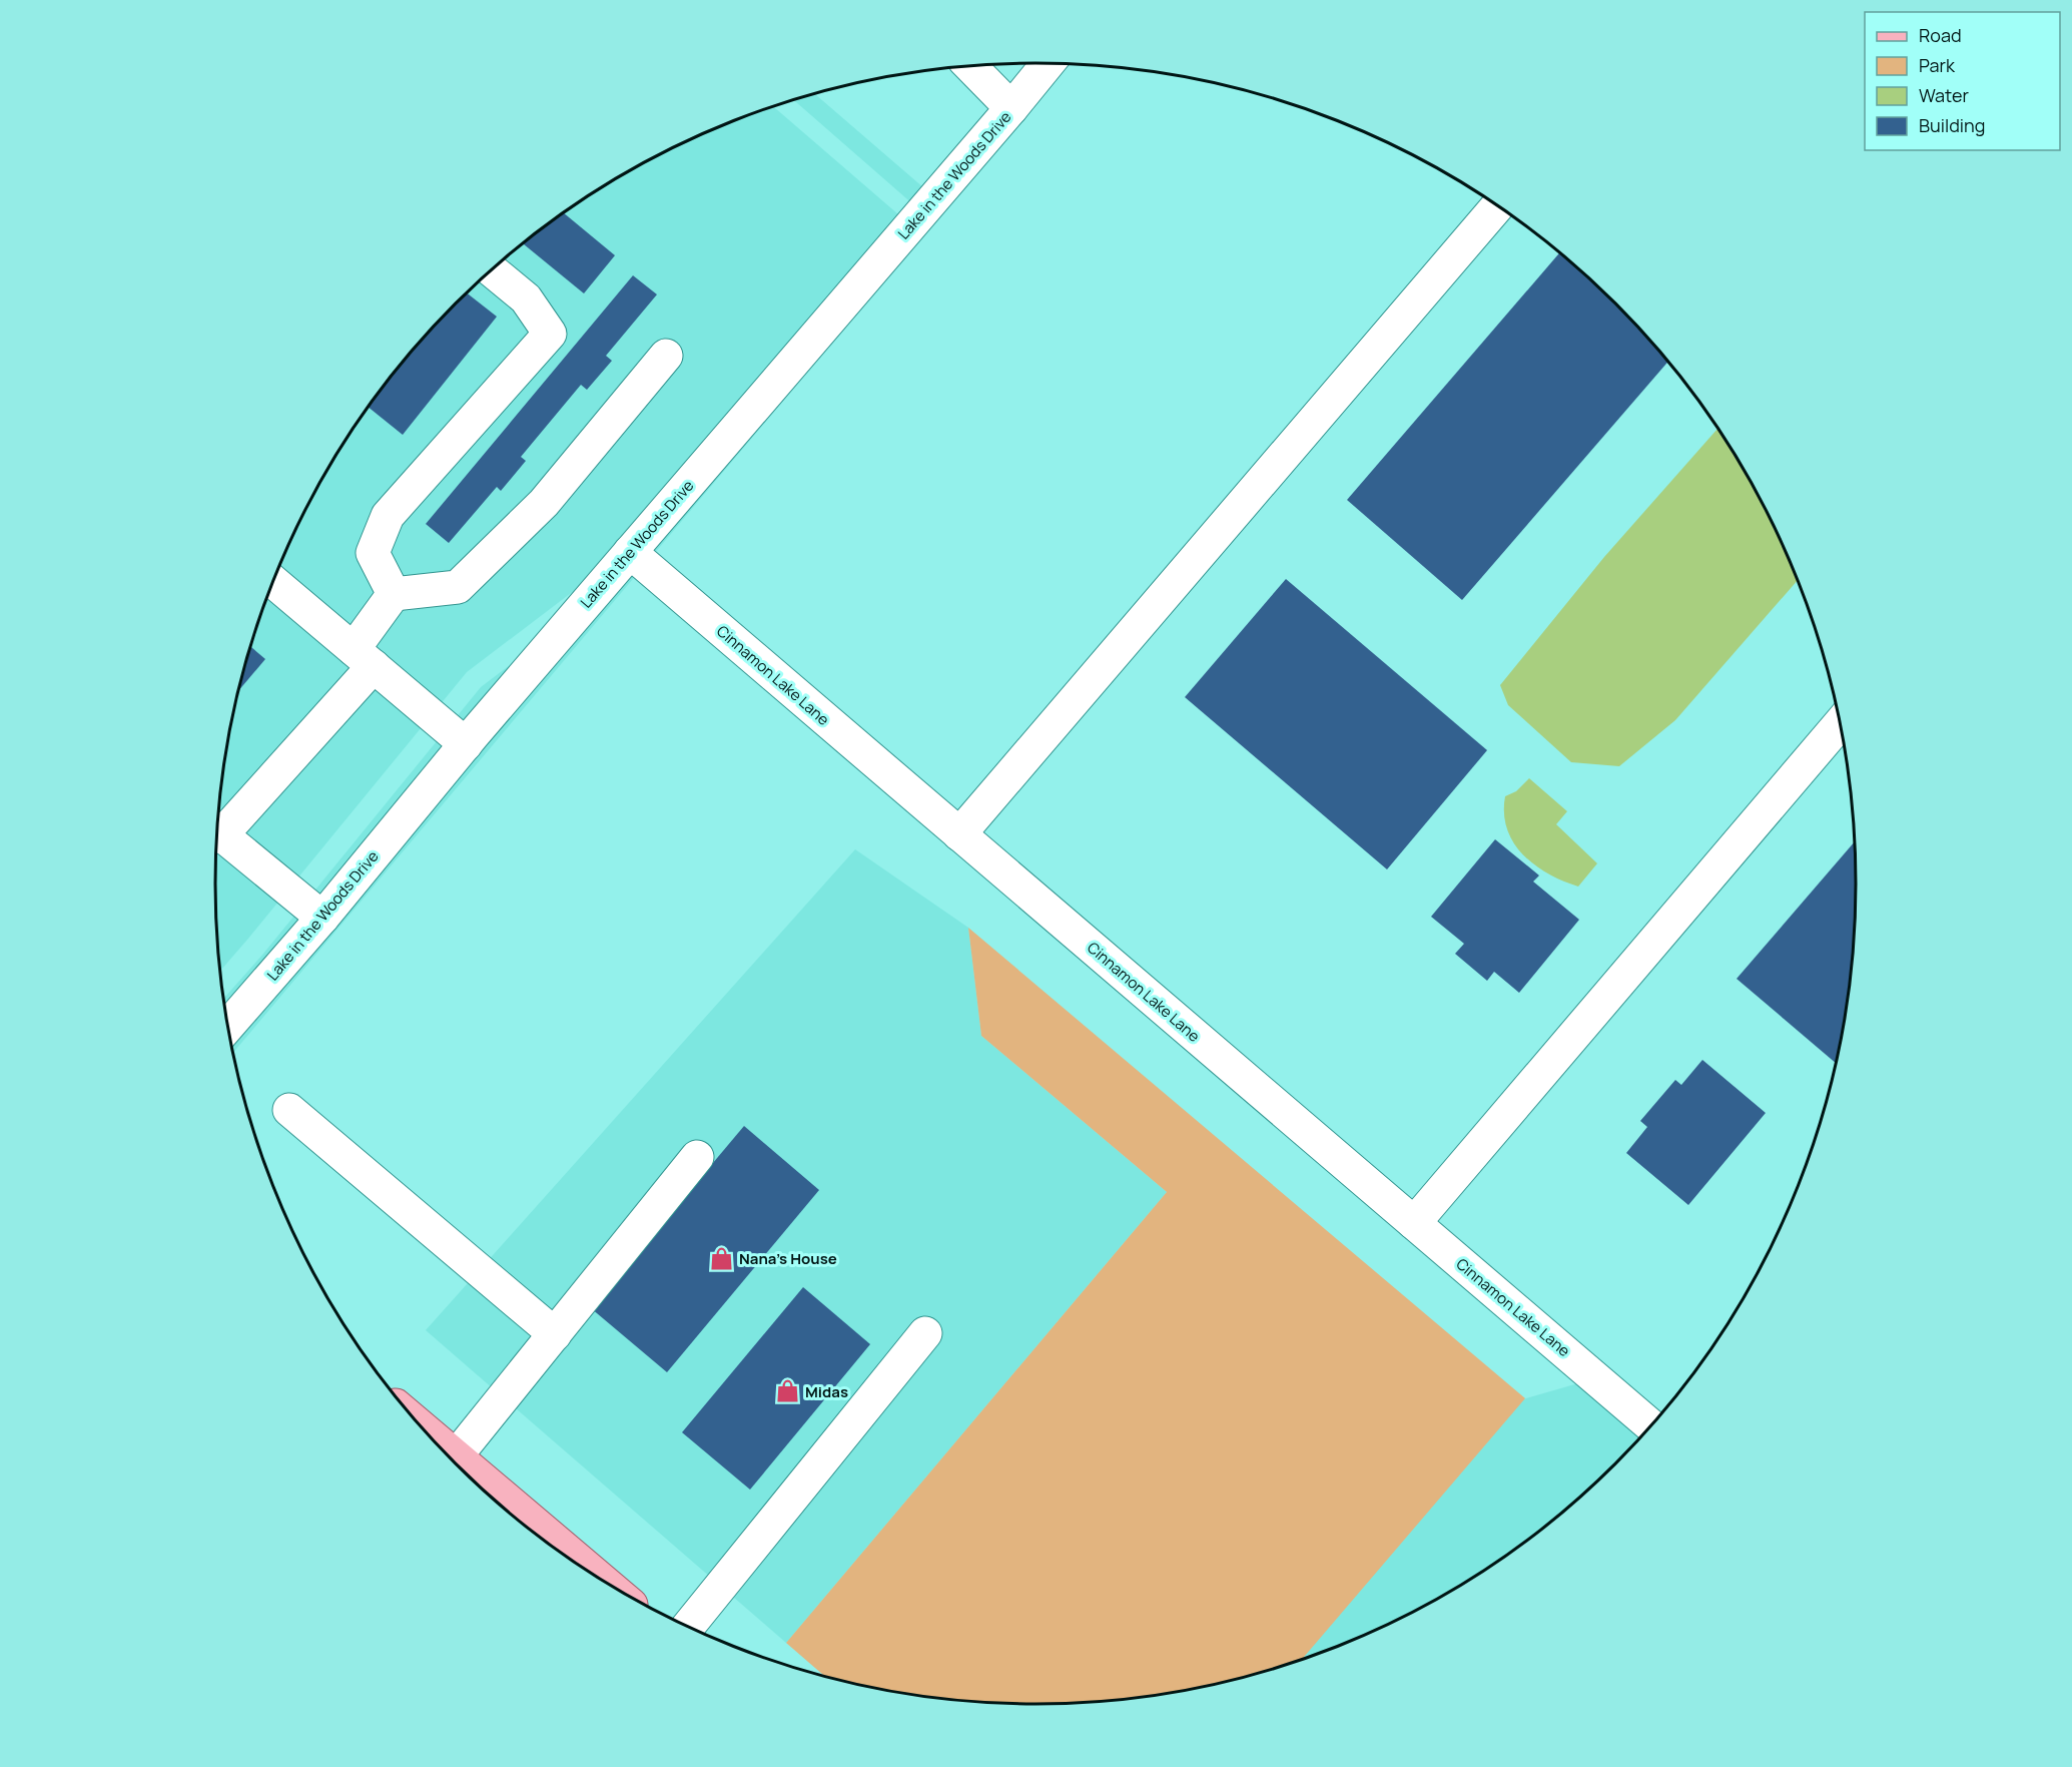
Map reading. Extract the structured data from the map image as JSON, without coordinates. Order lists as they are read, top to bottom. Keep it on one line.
{"streets":{"street":["Lake in the Woods Drive","Cinnamon Lake Lane"]},"crossings":[["Lake in the Woods Drive","Cinnamon Lake Lane"]],"places":{"shop":["Nana's House","Midas"]},"legend":["Road","Park","Water","Building"]}
